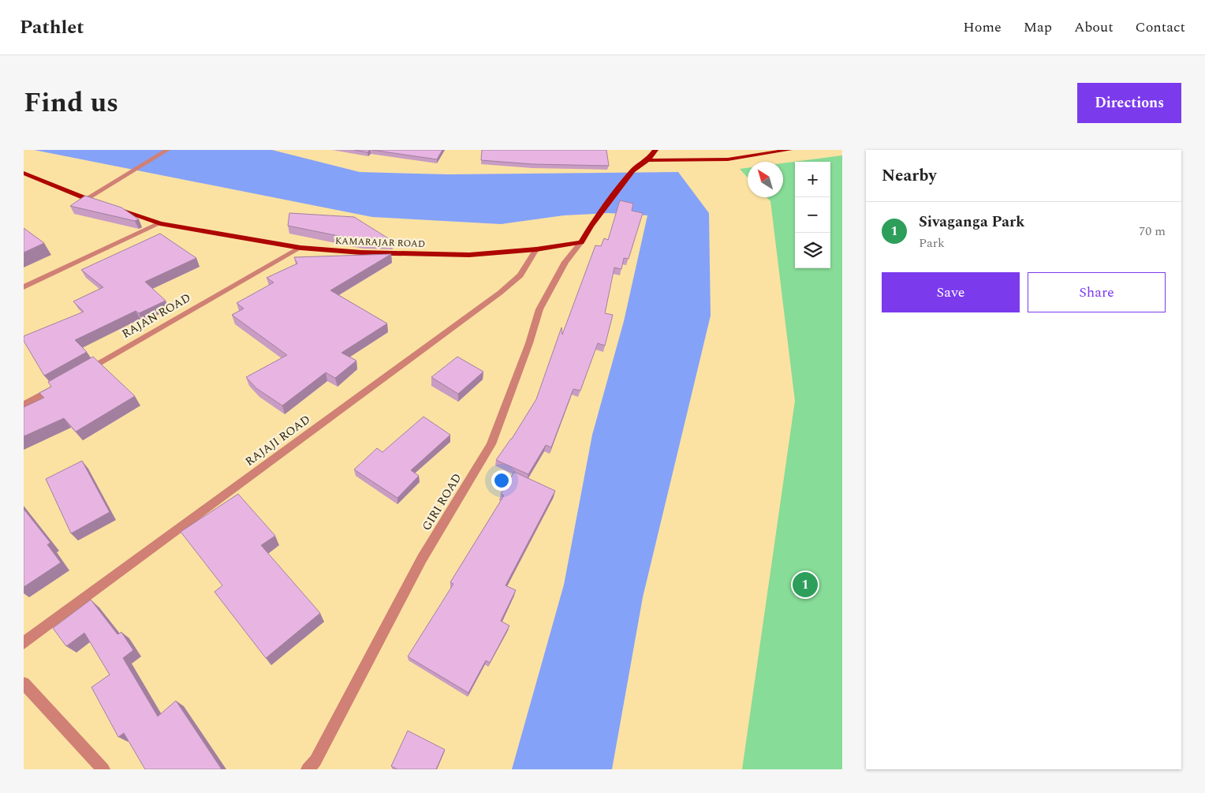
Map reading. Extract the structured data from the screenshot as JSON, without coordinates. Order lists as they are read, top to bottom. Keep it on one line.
{"streets":{"main road":["KAMARAJAR ROAD"],"street":["RAJAN ROAD","RAJAJI ROAD","GIRI ROAD"]},"crossings":[["KAMARAJAR ROAD","RAJAN ROAD"],["KAMARAJAR ROAD","RAJAJI ROAD"],["KAMARAJAR ROAD","GIRI ROAD"]],"north":"top left","page":{"header":"Pathlet","nav":["Home","Map","About","Contact"],"title":"Find us","buttons":["Directions",["Save","Share"]],"heading":"Nearby","map_buttons":["+","−"],"list":[{"mark":"1","name":"Sivaganga Park","note":"Park","value":"70 m"}],"pins":"1"}}
